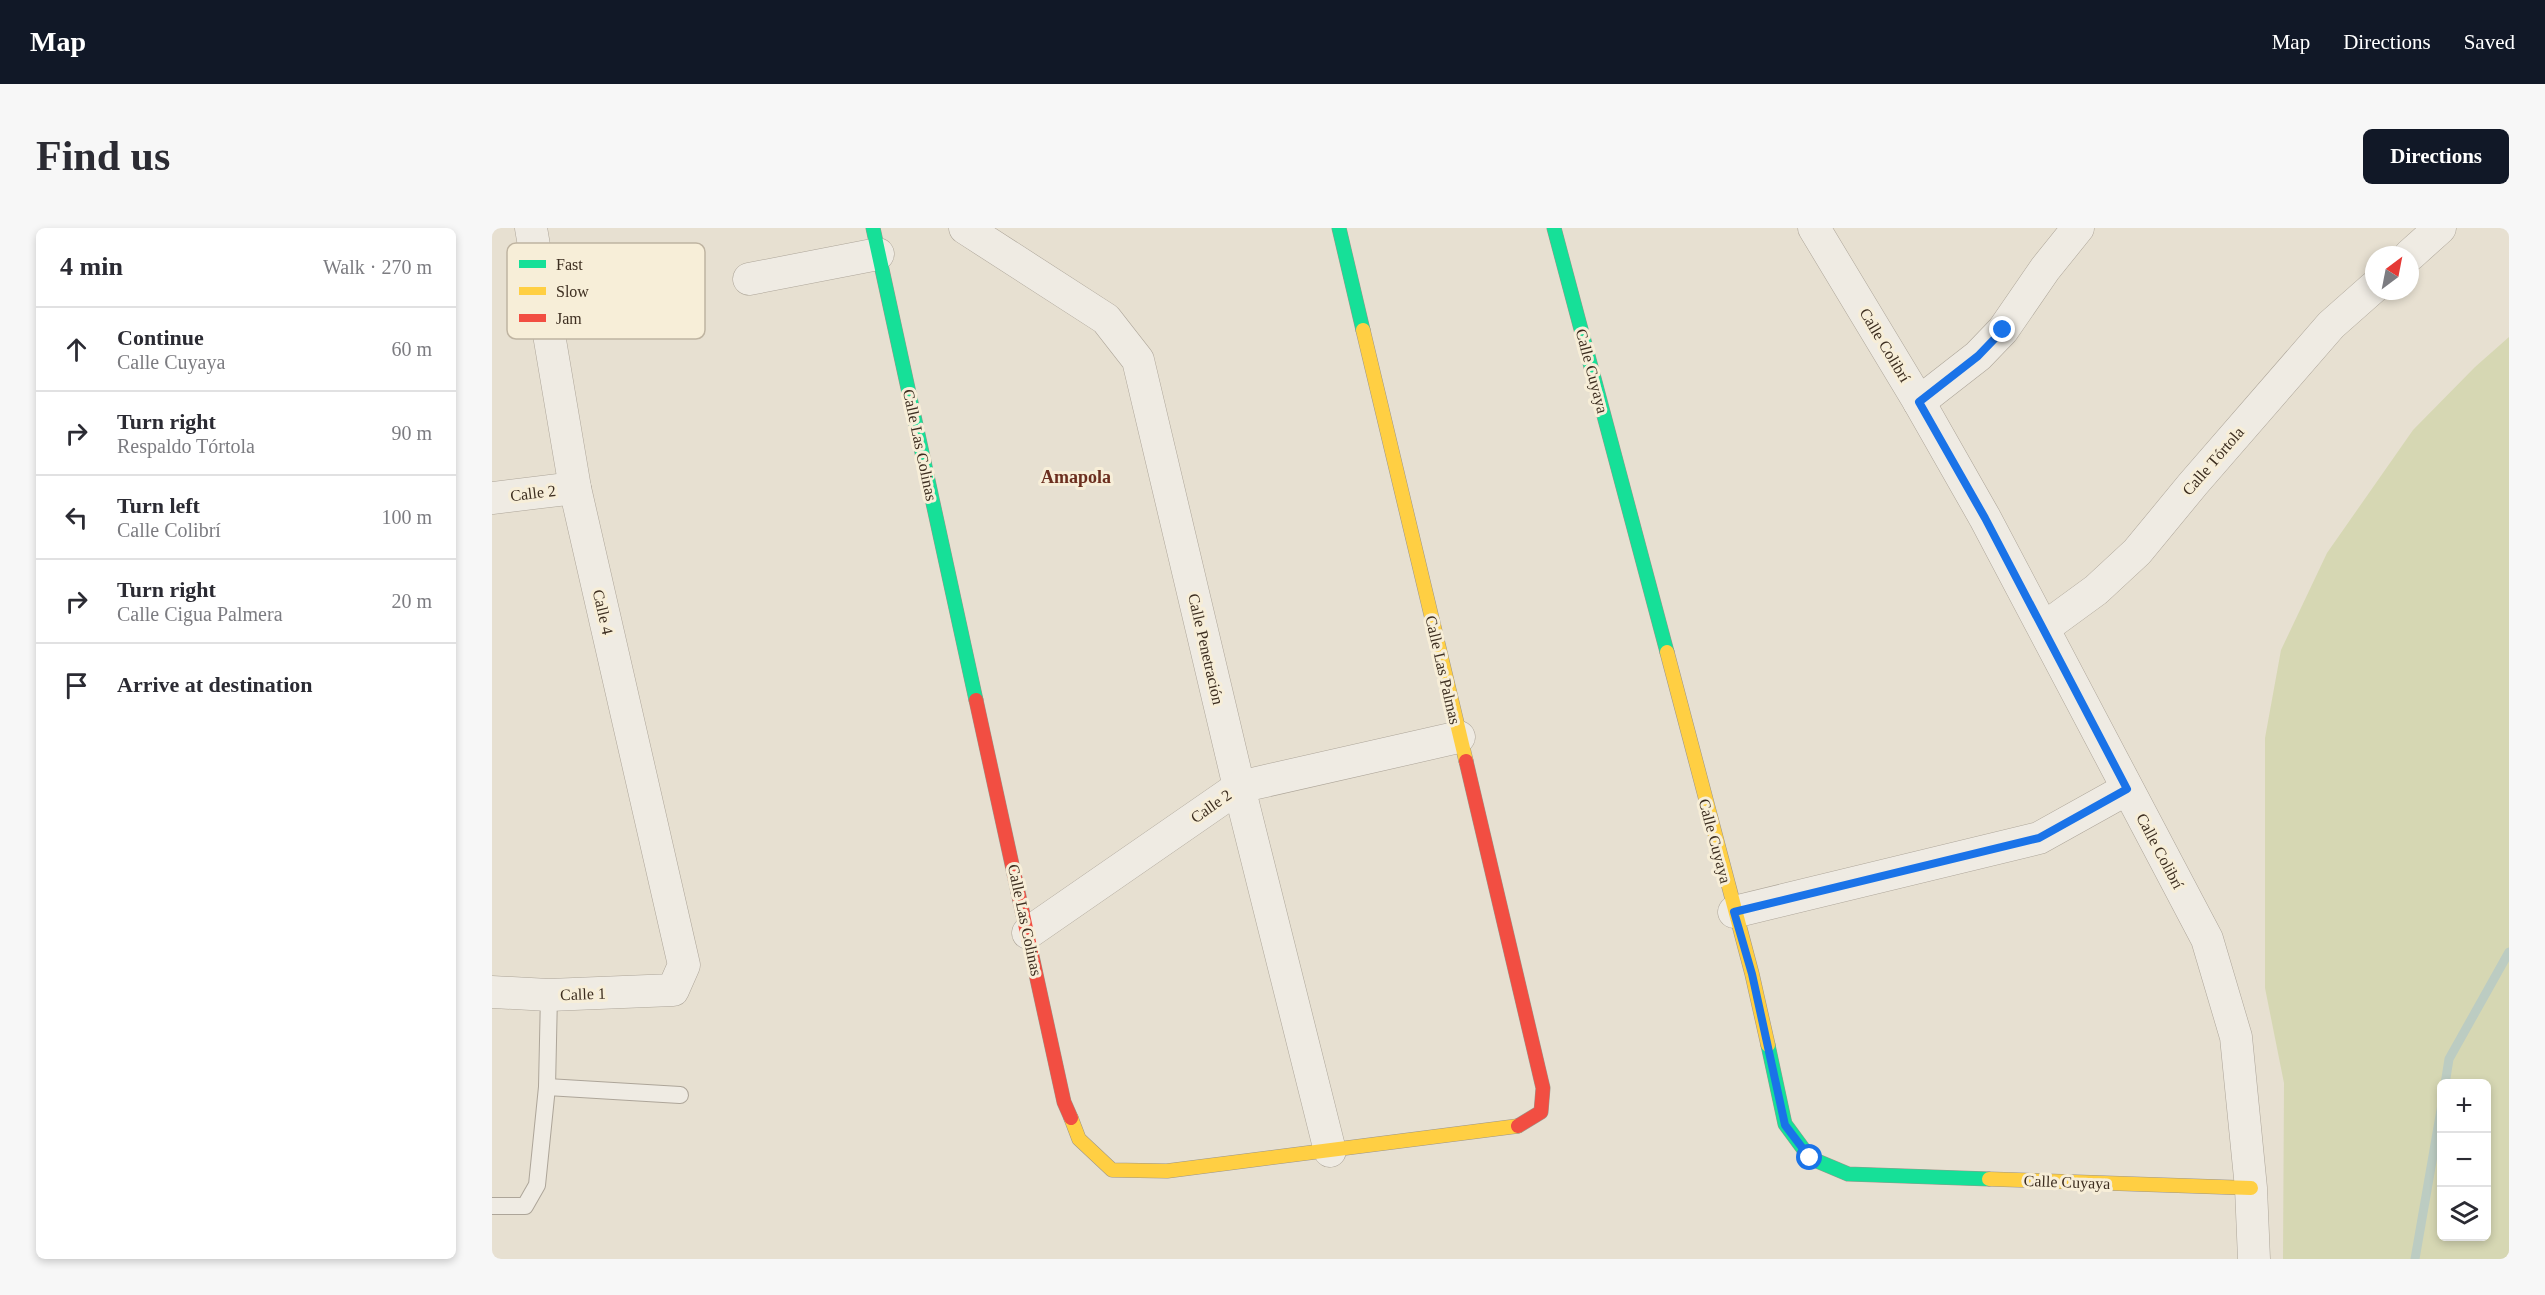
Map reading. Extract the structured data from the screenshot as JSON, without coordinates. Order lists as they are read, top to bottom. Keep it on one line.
{"streets":{"street":["Calle Colibrí","Calle Cuyaya","Calle Las Colinas","Calle Tórtola","Calle 2","Calle 4","Calle Penetración","Calle Las Palmas","Calle 1"]},"crossings":[["Calle Colibrí","Calle Cuyaya"],["Calle Colibrí","Calle Tórtola"],["Calle Las Colinas","Calle 2"],["Calle Las Colinas","Calle Penetración"],["Calle Las Colinas","Calle Las Palmas"],["Calle 2","Calle 4"],["Calle 2","Calle Penetración"],["Calle 2","Calle Las Palmas"],["Calle 4","Calle 1"]],"districts":["Amapola"],"legend":["Fast","Slow","Jam"],"north":"top right","page":{"header":"Map","nav":["Map","Directions","Saved"],"buttons":"Directions","title":"Find us","heading":["4 min","Walk · 270 m"],"list":[["Continue","Calle Cuyaya","60 m"],["Turn right","Respaldo Tórtola","90 m"],["Turn left","Calle Colibrí","100 m"],["Turn right","Calle Cigua Palmera","20 m"],"Arrive at destination"],"map_buttons":["+","−"]}}
